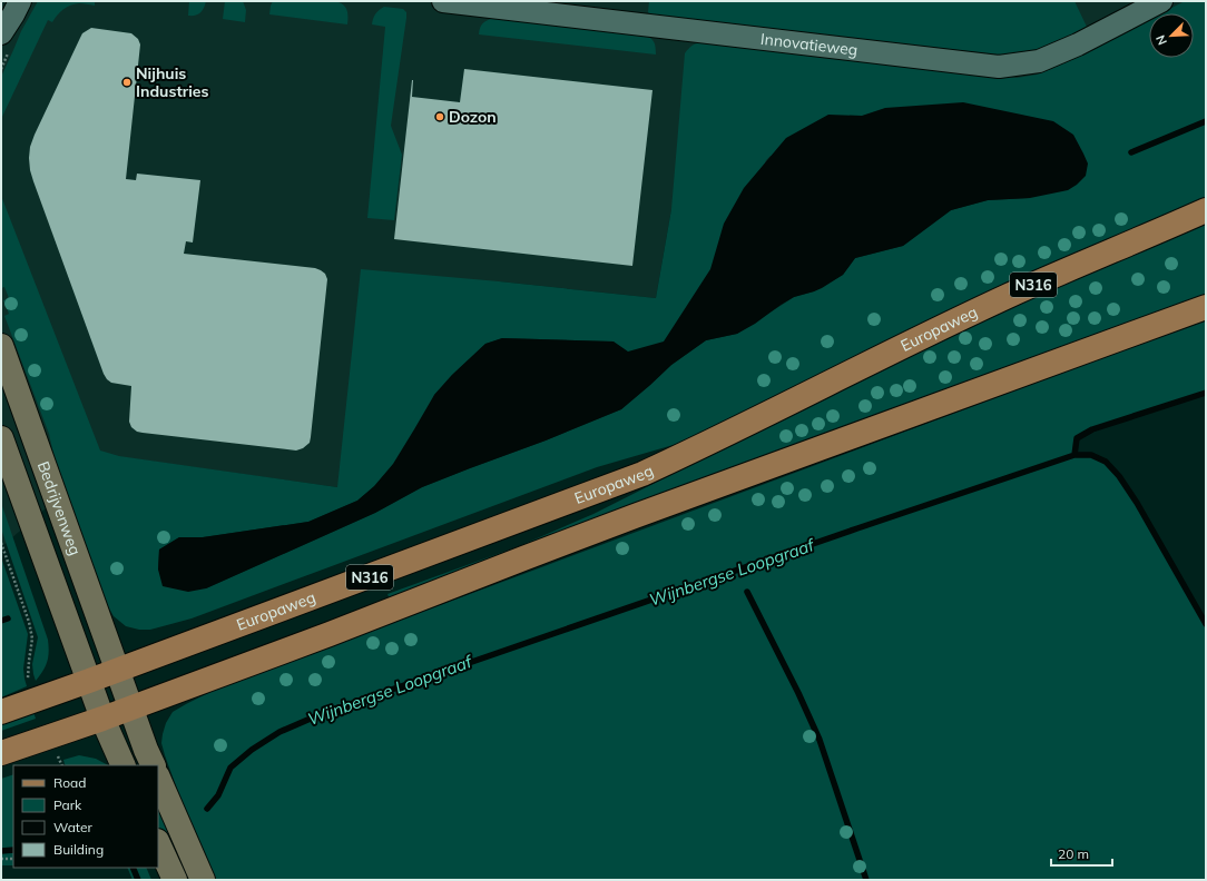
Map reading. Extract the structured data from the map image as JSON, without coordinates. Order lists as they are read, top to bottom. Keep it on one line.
{"streets":{"main road":["N316","Europaweg","Bedrijvenweg"],"street":["Innovatieweg"]},"crossings":[["N316","Bedrijvenweg"],["Europaweg","Bedrijvenweg"]],"water":["Wijnbergse Loopgraaf"],"places":["Nijhuis Industries","Dozon"],"legend":["Road","Park","Water","Building"],"scale_bar":"20 m","north":"bottom left"}
